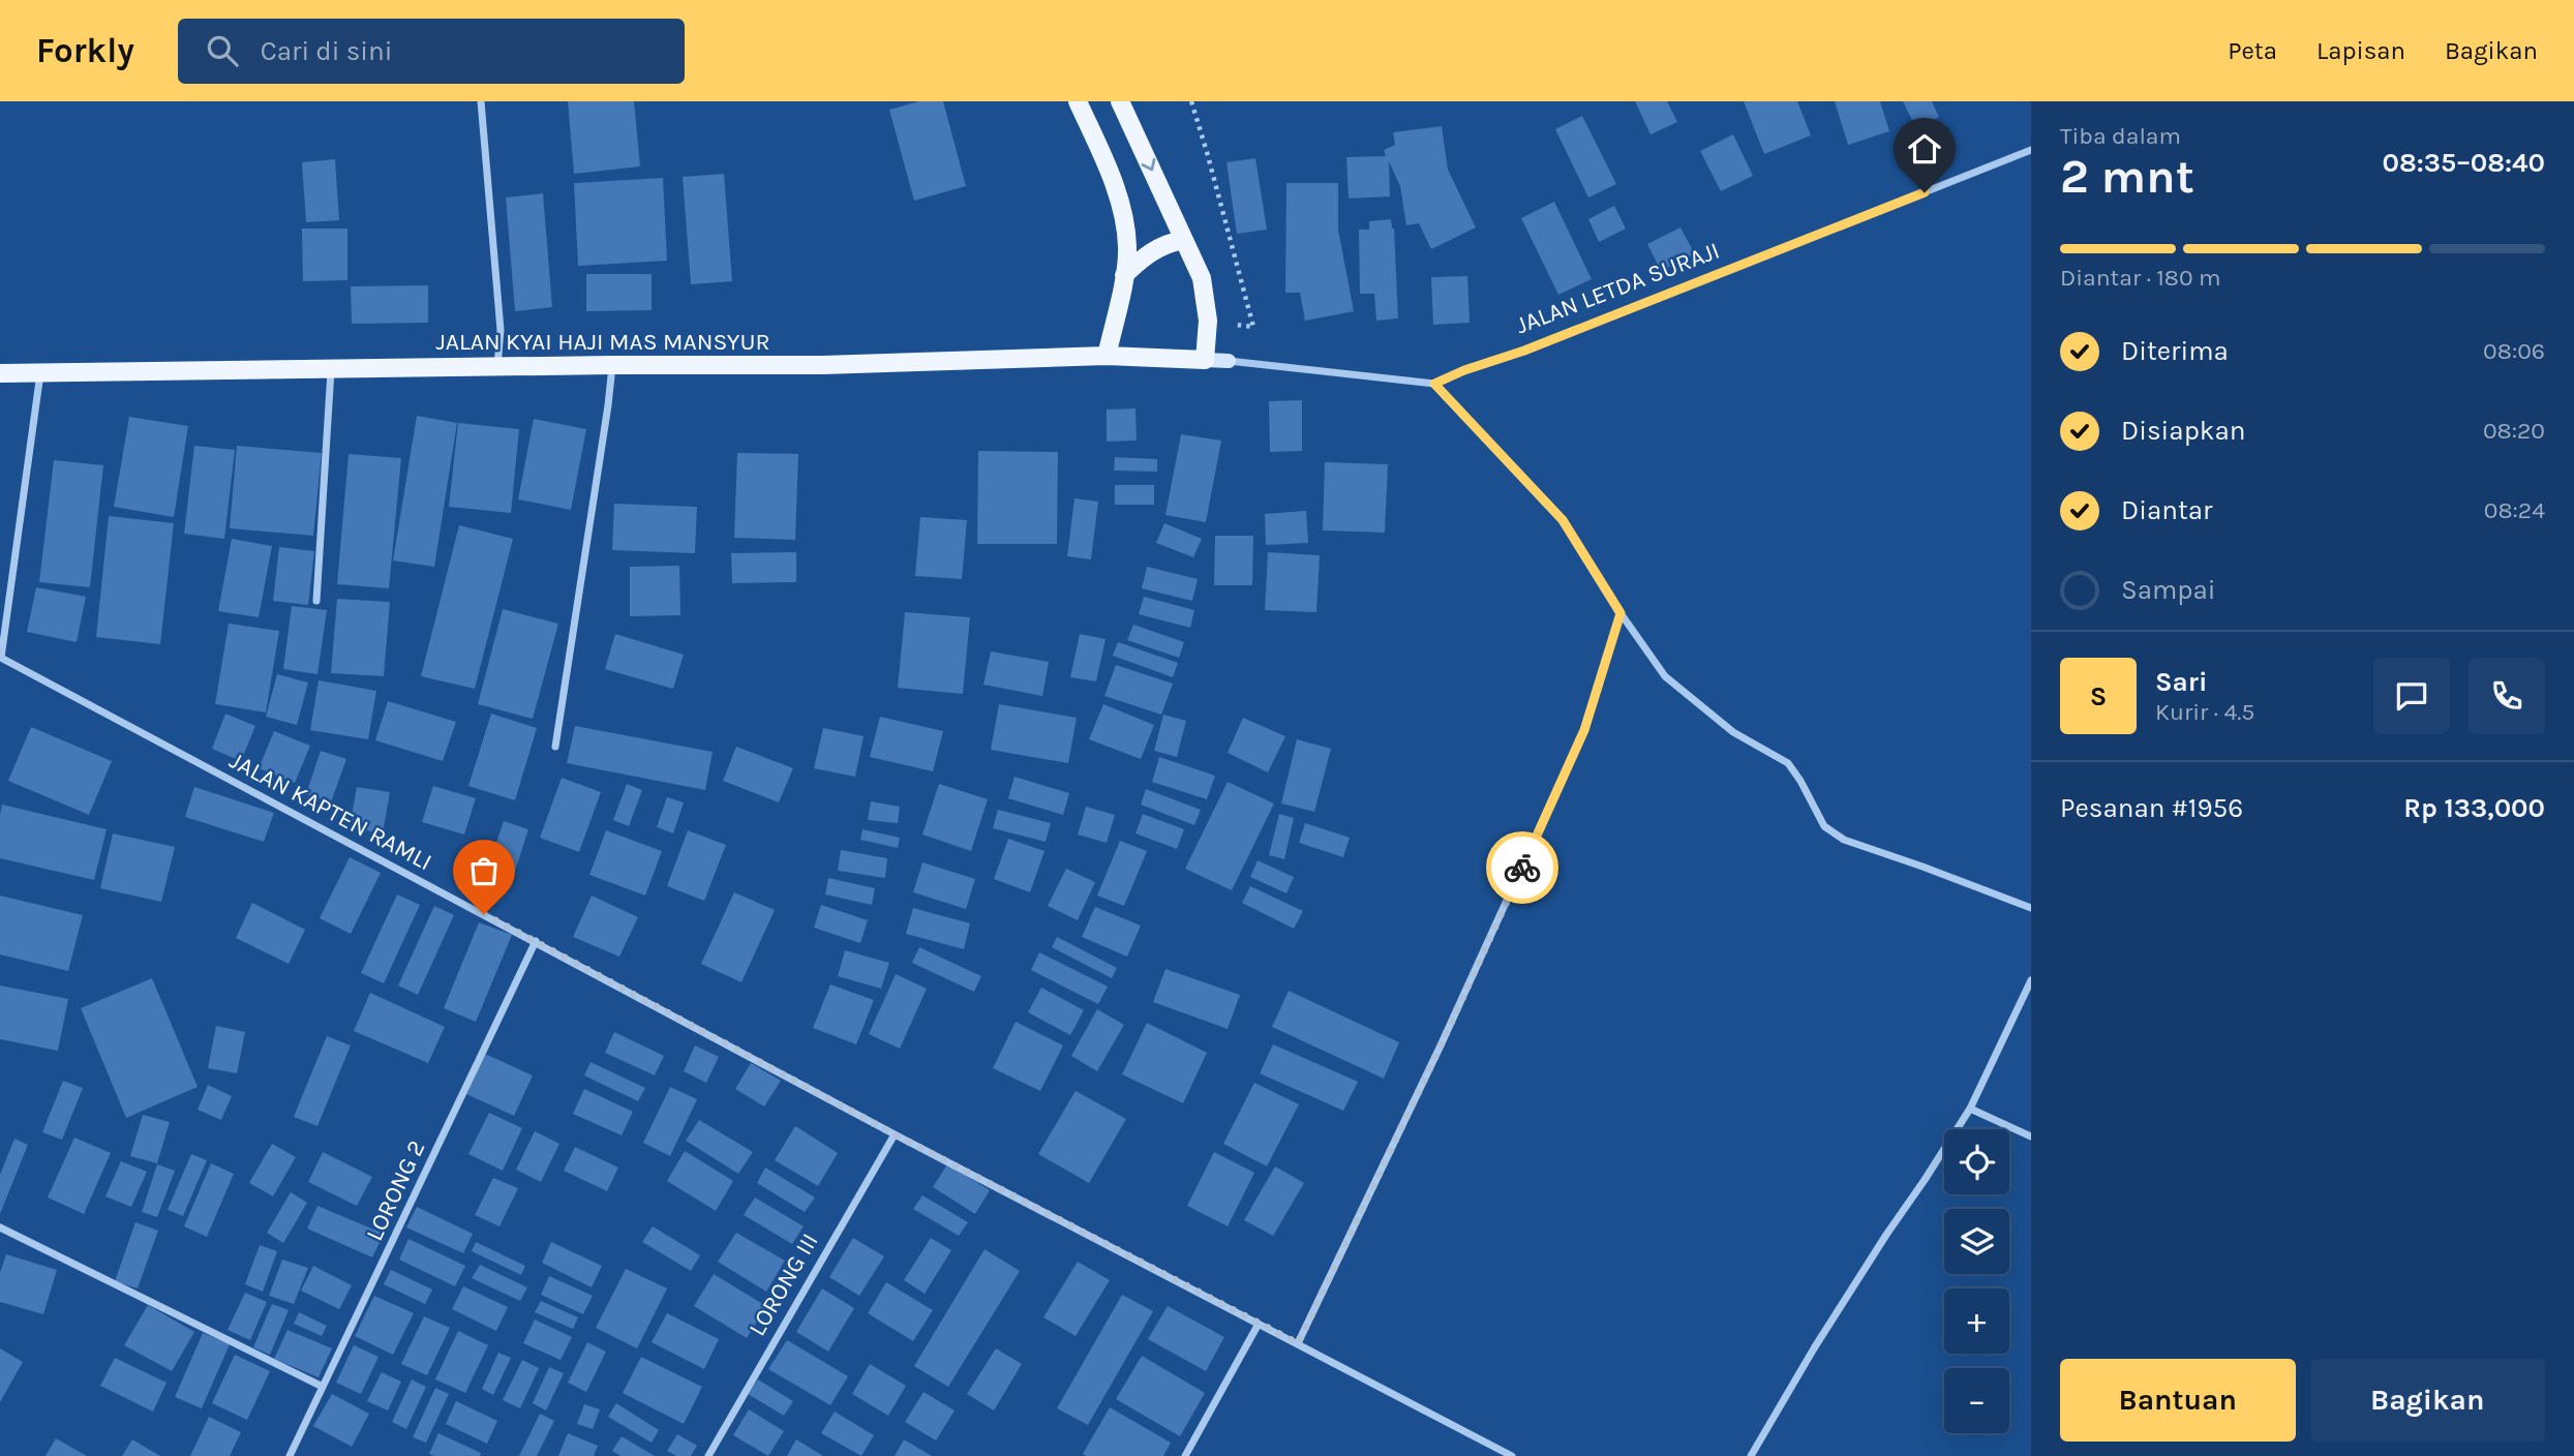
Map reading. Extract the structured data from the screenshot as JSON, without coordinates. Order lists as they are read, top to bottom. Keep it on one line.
{"streets":{"main road":["JALAN KYAI HAJI MAS MANSYUR"],"street":["JALAN LETDA SURAJI","JALAN KAPTEN RAMLI","LORONG 2","LORONG III"]},"crossings":[["JALAN KAPTEN RAMLI","LORONG 2"],["JALAN KAPTEN RAMLI","LORONG III"]],"page":{"header":"Forkly","search":"Cari di sini","nav":["Peta","Lapisan","Bagikan"],"heading":["2 mnt","Tiba dalam","08:35–08:40"],"panel":["Sari","Kurir · 4.5","Pesanan #1956","Rp 133,000"],"bar":"Diantar · 180 m","list":[["Diterima","08:06"],["Disiapkan","08:20"],["Diantar","08:24"],"Sampai"],"round":"S","map_buttons":["+","−"],"buttons":["Bantuan","Bagikan"]}}
